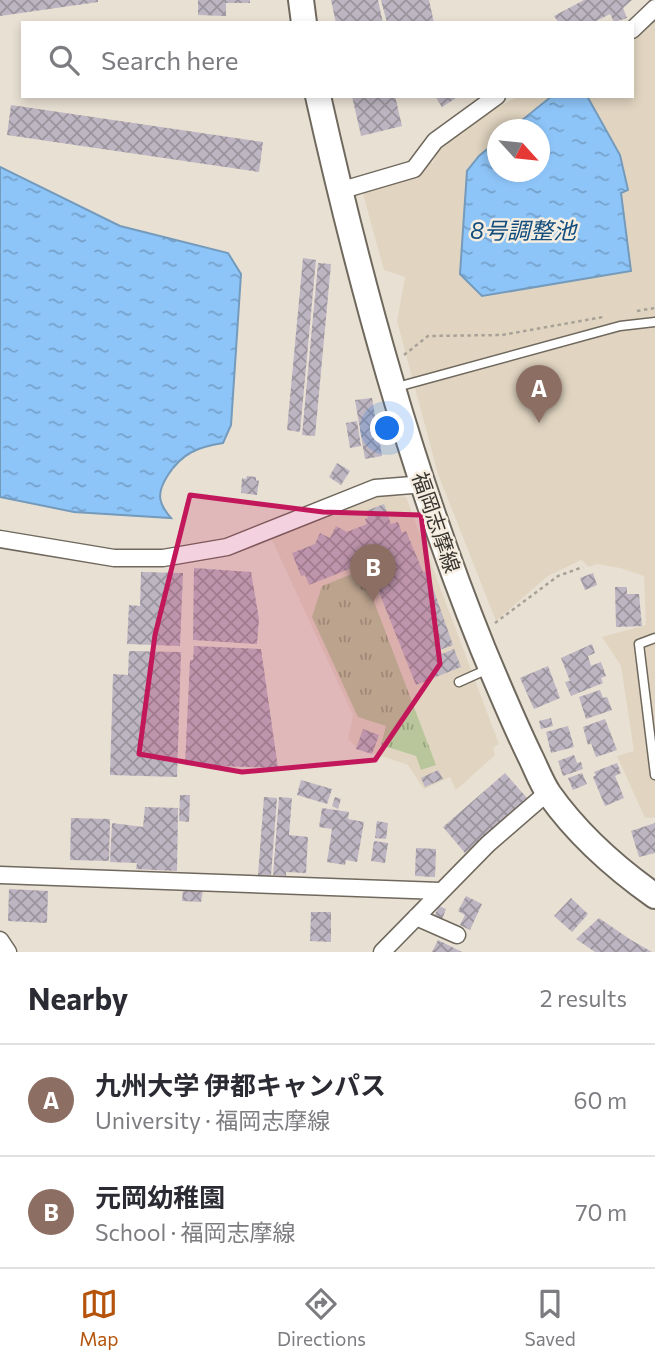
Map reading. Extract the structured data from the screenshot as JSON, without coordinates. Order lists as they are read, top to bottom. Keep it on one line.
{"streets":{"main road":["福岡志摩線"]},"water":["8号調整池"],"north":"bottom right","page":{"search":"Search here","pins":["A","B"],"heading":["Nearby","2 results"],"list":[{"mark":"A","name":"九州大学 伊都キャンパス","note":"University · 福岡志摩線","value":"60 m"},{"mark":"B","name":"元岡幼稚園","note":"School · 福岡志摩線","value":"70 m"}],"nav":["Map","Directions","Saved"]}}
